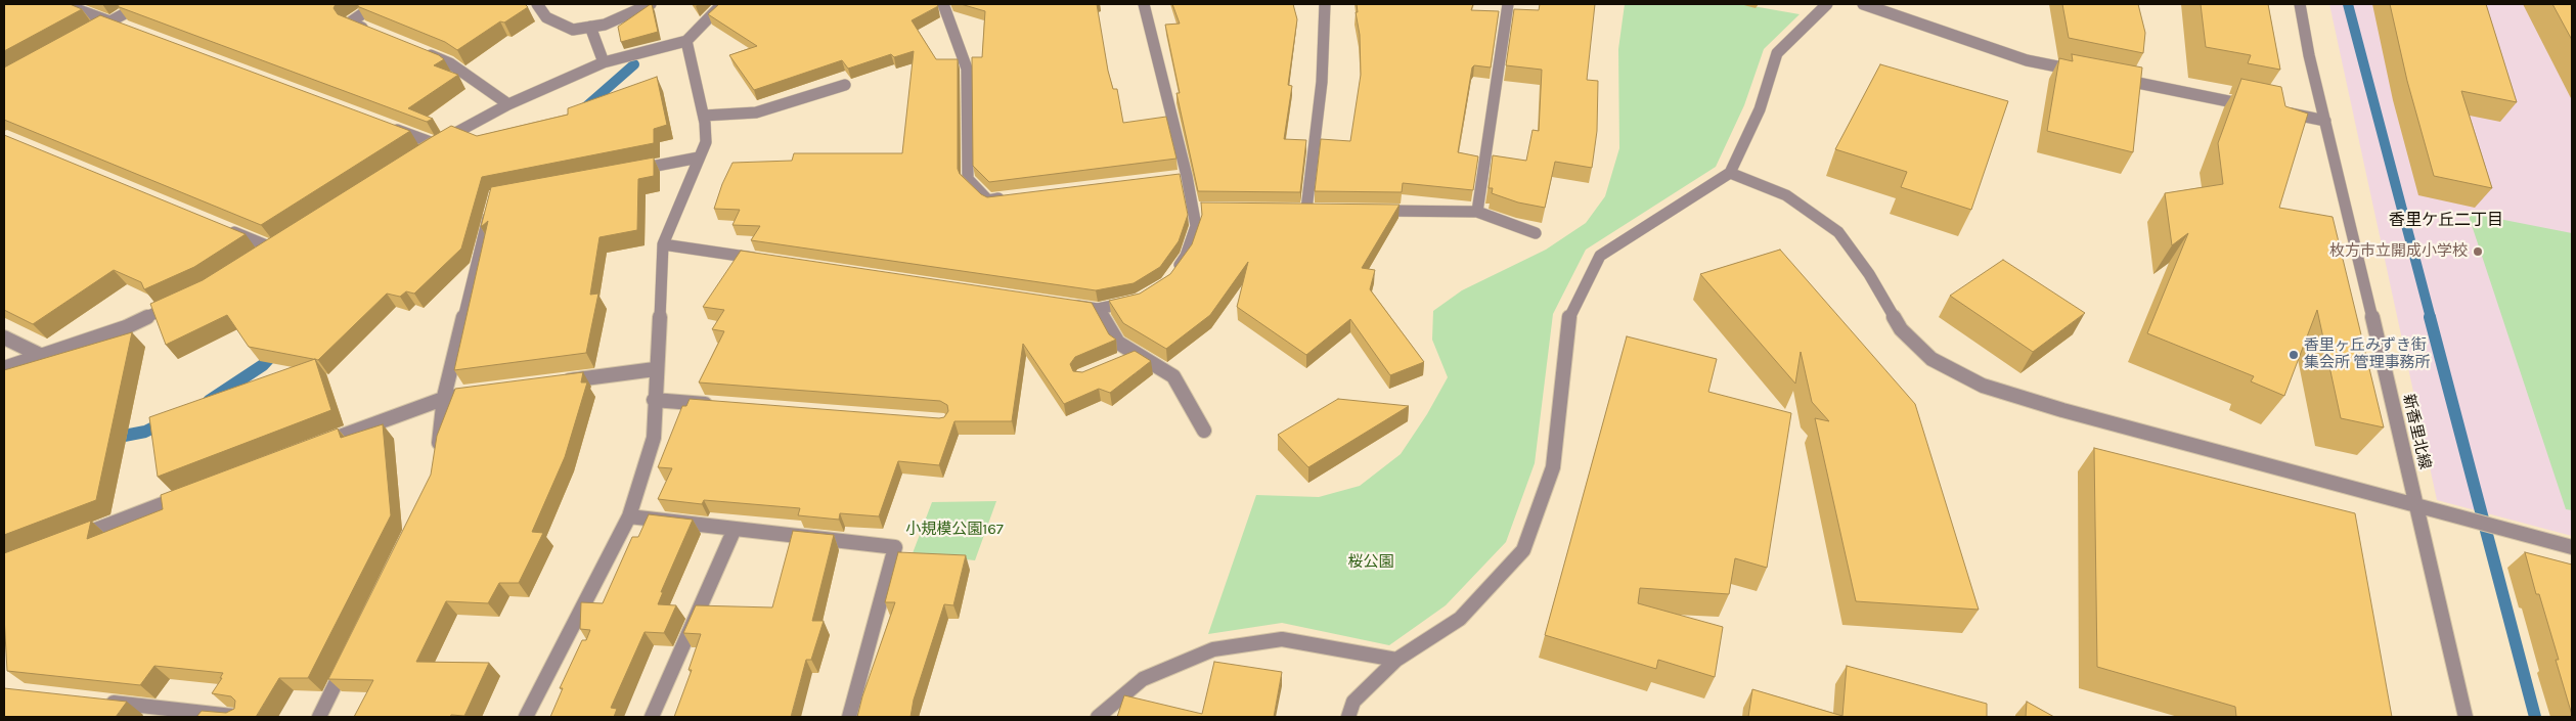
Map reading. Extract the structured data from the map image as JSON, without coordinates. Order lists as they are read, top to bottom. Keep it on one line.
{"streets":{"street":["新香里北線"]},"districts":["香里ケ丘二丁目"],"parks":["小規模公園167","桜公園"],"places":["枚方市立開成小学校","香里ヶ丘みずき街 集会所 管理事務所"]}
